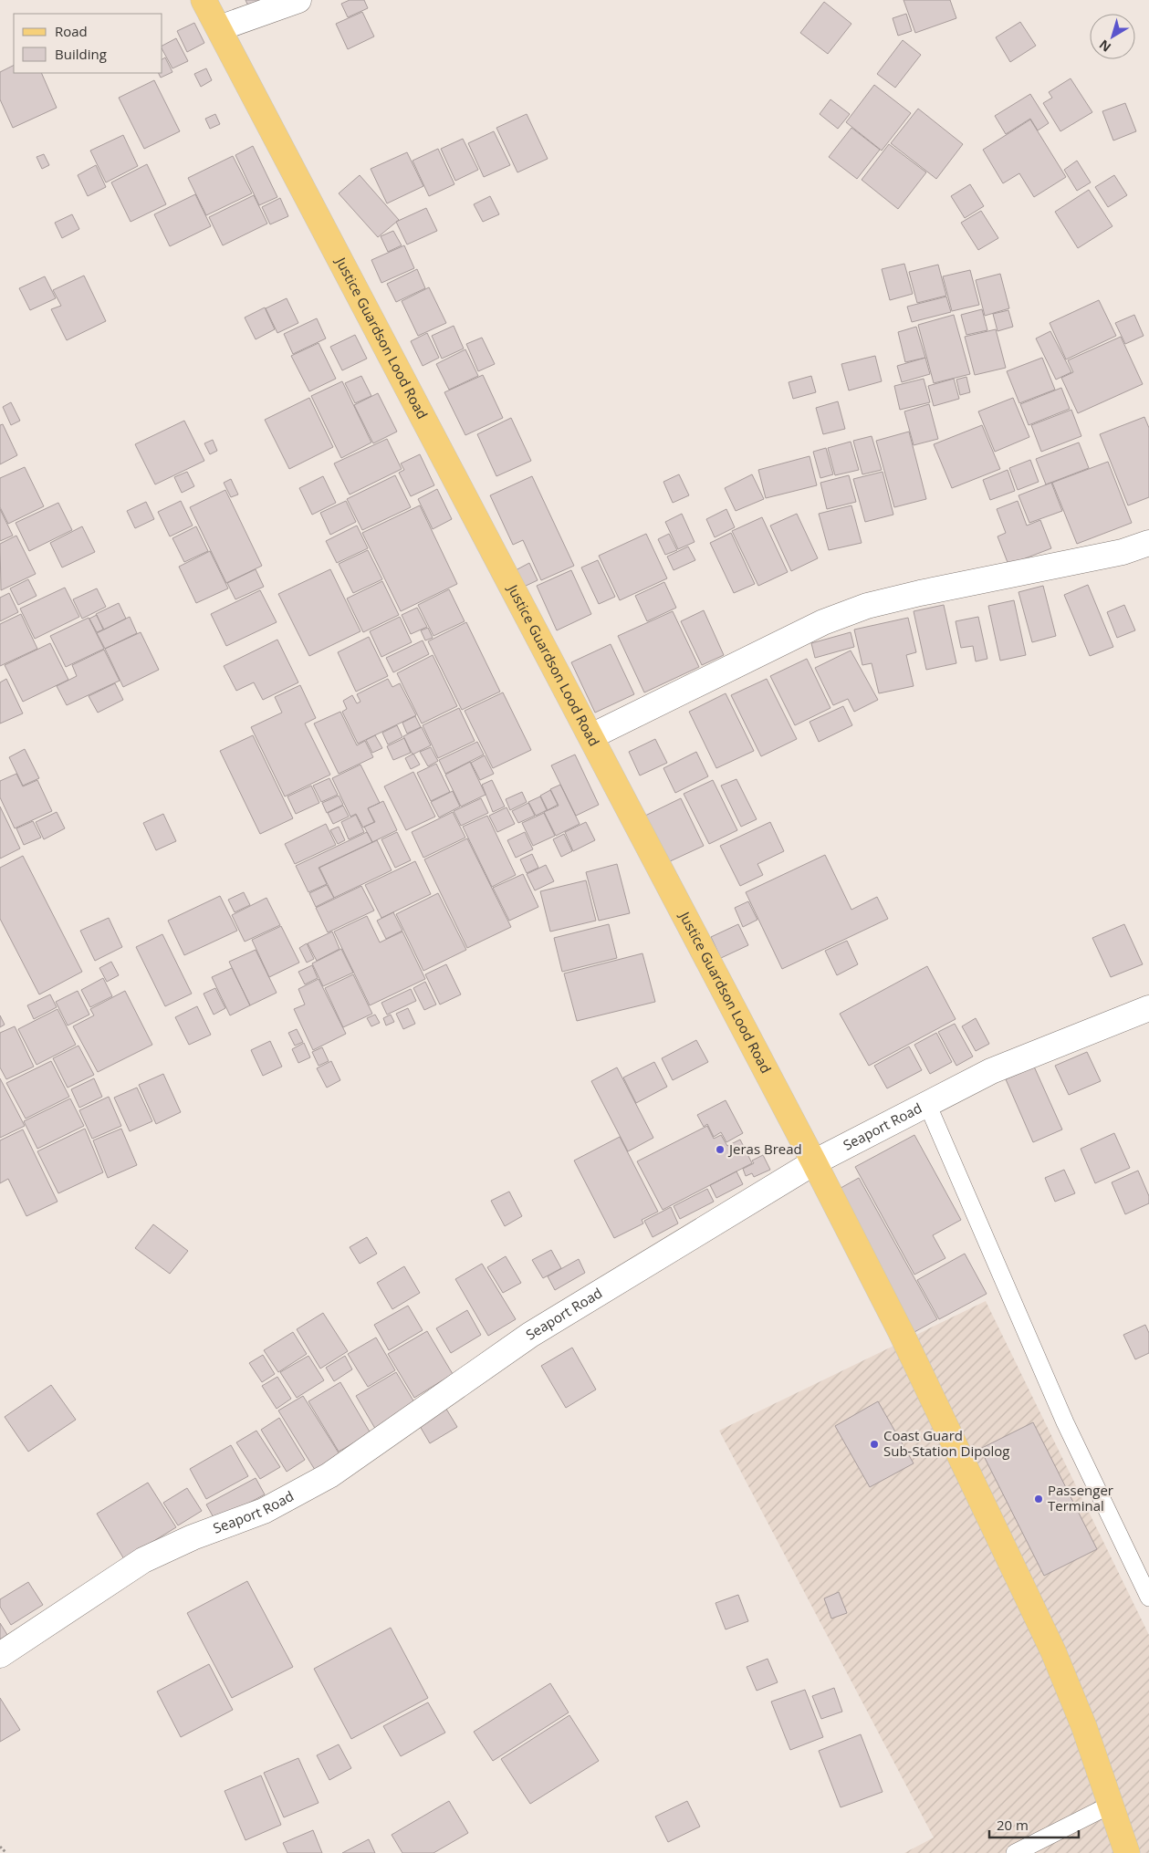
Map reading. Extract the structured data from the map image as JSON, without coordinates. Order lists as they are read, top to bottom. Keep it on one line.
{"streets":{"main road":["Justice Guardson Lood Road"],"street":["Seaport Road"]},"crossings":[["Justice Guardson Lood Road","Seaport Road"]],"places":["Jeras Bread","Coast Guard Sub-Station Dipolog","Passenger Terminal"],"legend":["Road","Building"],"scale_bar":"20 m","north":"bottom left"}
